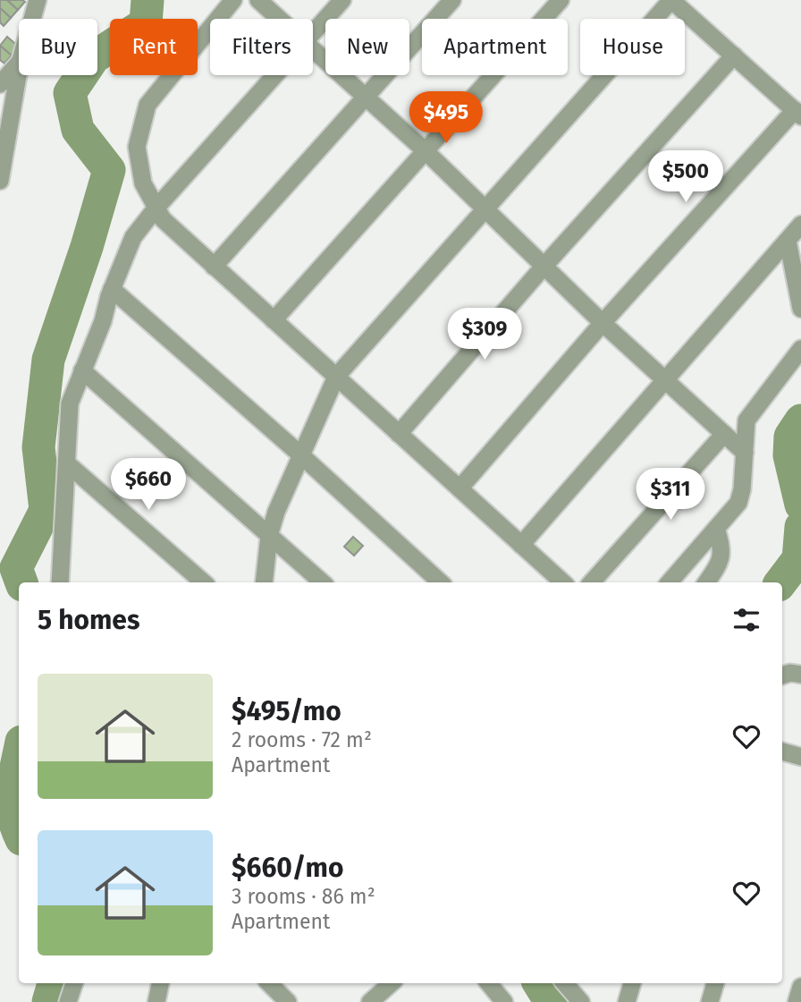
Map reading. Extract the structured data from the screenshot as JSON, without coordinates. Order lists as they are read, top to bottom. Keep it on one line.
{"page":{"chip":["Buy","Rent","Filters","New","Apartment","House"],"price":["$495","$500","$309","$660","$311"],"heading":"5 homes","list":[{"name":"$495/mo","note":"2 rooms · 72 m² · Apartment"},{"name":"$660/mo","note":"3 rooms · 86 m² · Apartment"}]}}
